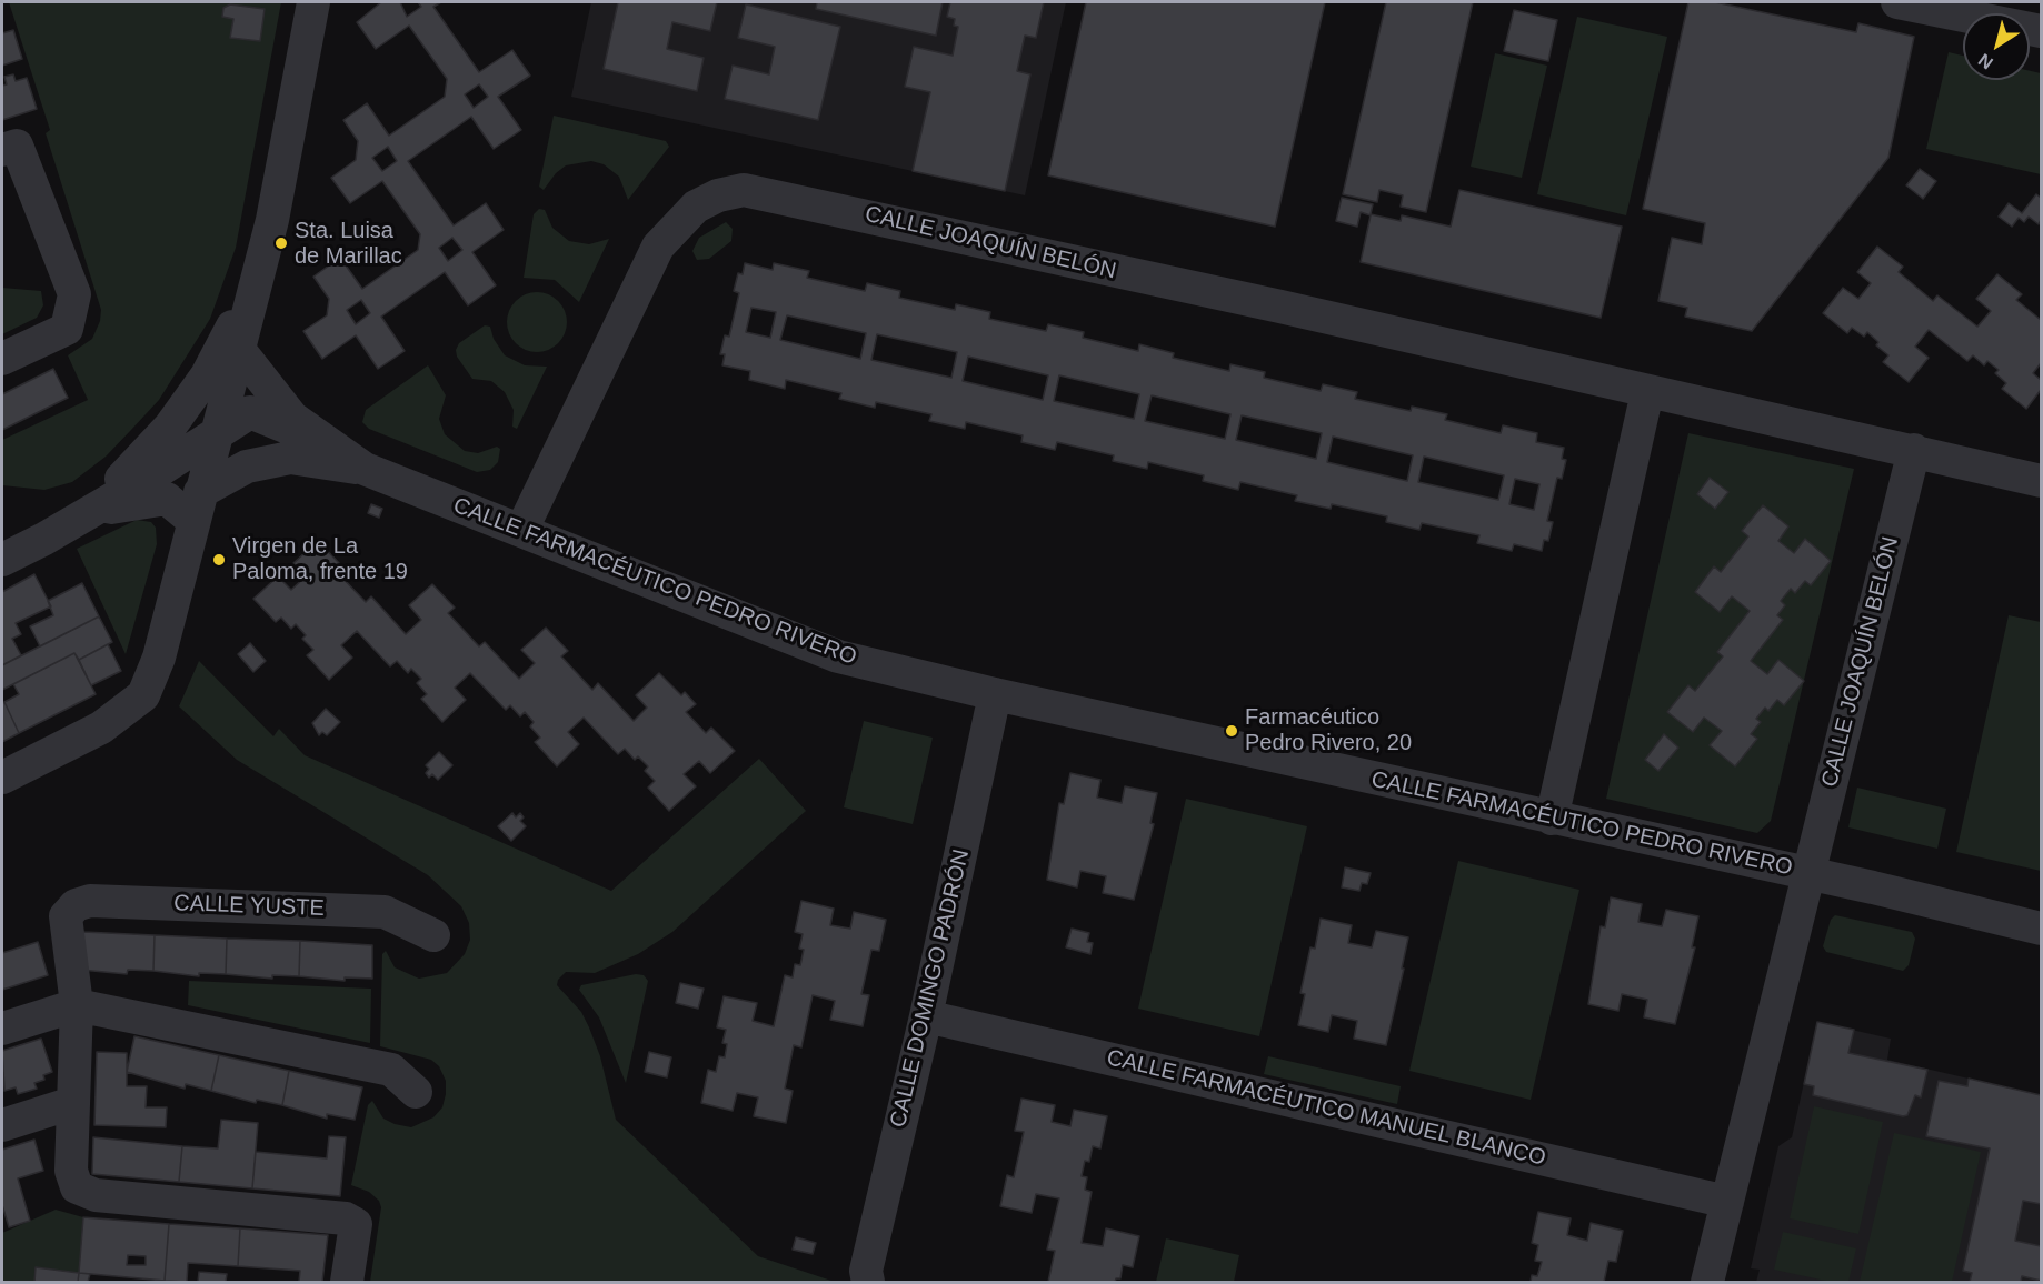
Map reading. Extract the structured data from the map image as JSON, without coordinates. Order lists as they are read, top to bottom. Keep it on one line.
{"streets":{"street":["CALLE JOAQUÍN BELÓN","CALLE FARMACÉUTICO PEDRO RIVERO","CALLE YUSTE","CALLE DOMINGO PADRÓN","CALLE FARMACÉUTICO MANUEL BLANCO"]},"crossings":[["CALLE JOAQUÍN BELÓN","CALLE FARMACÉUTICO PEDRO RIVERO"],["CALLE JOAQUÍN BELÓN","CALLE FARMACÉUTICO MANUEL BLANCO"],["CALLE FARMACÉUTICO PEDRO RIVERO","CALLE DOMINGO PADRÓN"],["CALLE DOMINGO PADRÓN","CALLE FARMACÉUTICO MANUEL BLANCO"]],"places":["Sta. Luisa de Marillac","Virgen de La Paloma, frente 19","Farmacéutico Pedro Rivero, 20"],"north":"bottom left"}
